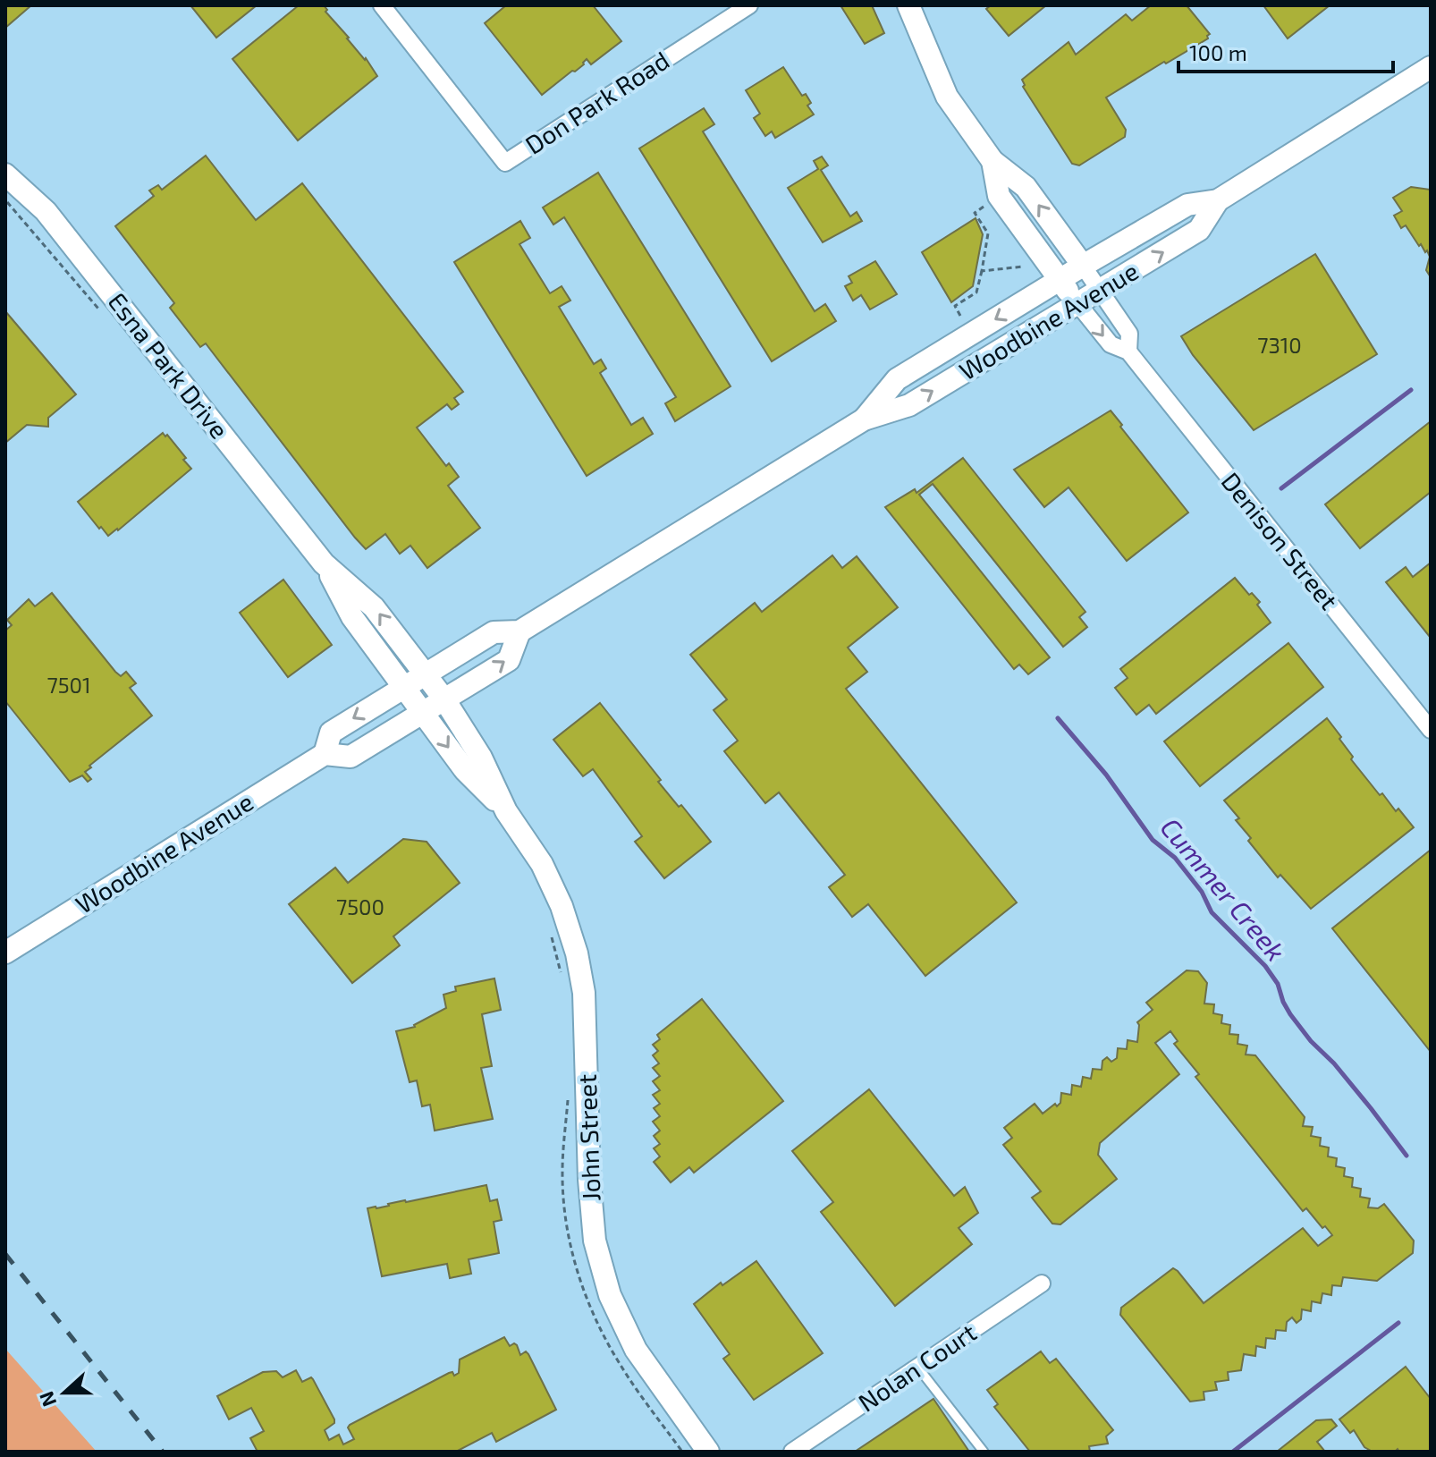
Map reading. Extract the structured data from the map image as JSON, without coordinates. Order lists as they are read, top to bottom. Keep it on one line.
{"streets":{"main road":["Woodbine Avenue","Esna Park Drive","Denison Street","John Street"],"street":["Don Park Road","Nolan Court"]},"crossings":[["Woodbine Avenue","Esna Park Drive"],["Woodbine Avenue","Denison Street"],["Woodbine Avenue","John Street"],["Esna Park Drive","John Street"]],"water":["Cummer Creek"],"house_numbers":["7310","7501","7500"],"scale_bar":"100 m","north":"left"}
